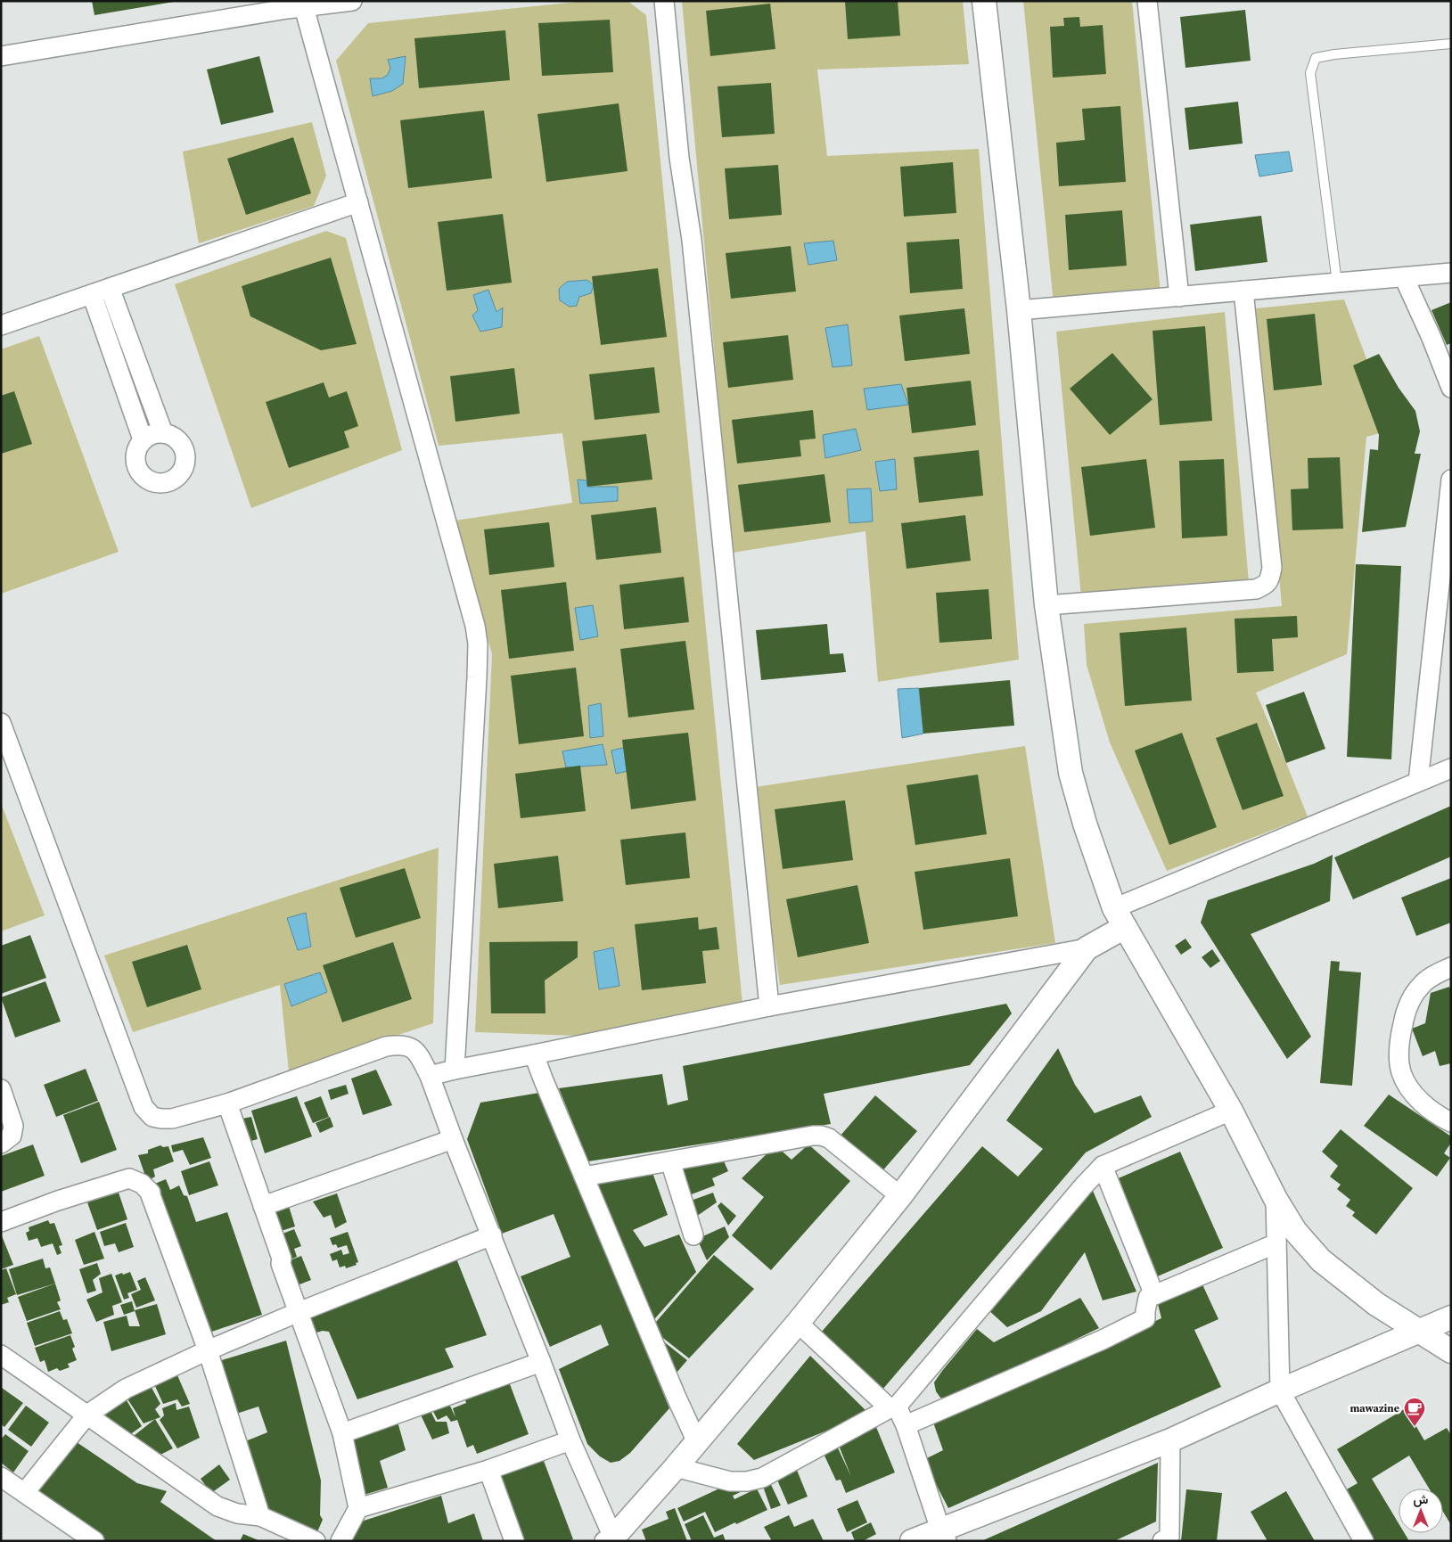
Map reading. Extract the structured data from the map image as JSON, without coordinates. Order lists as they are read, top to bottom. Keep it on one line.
{"places":{"cafe":["mawazine"]},"north":"top"}
